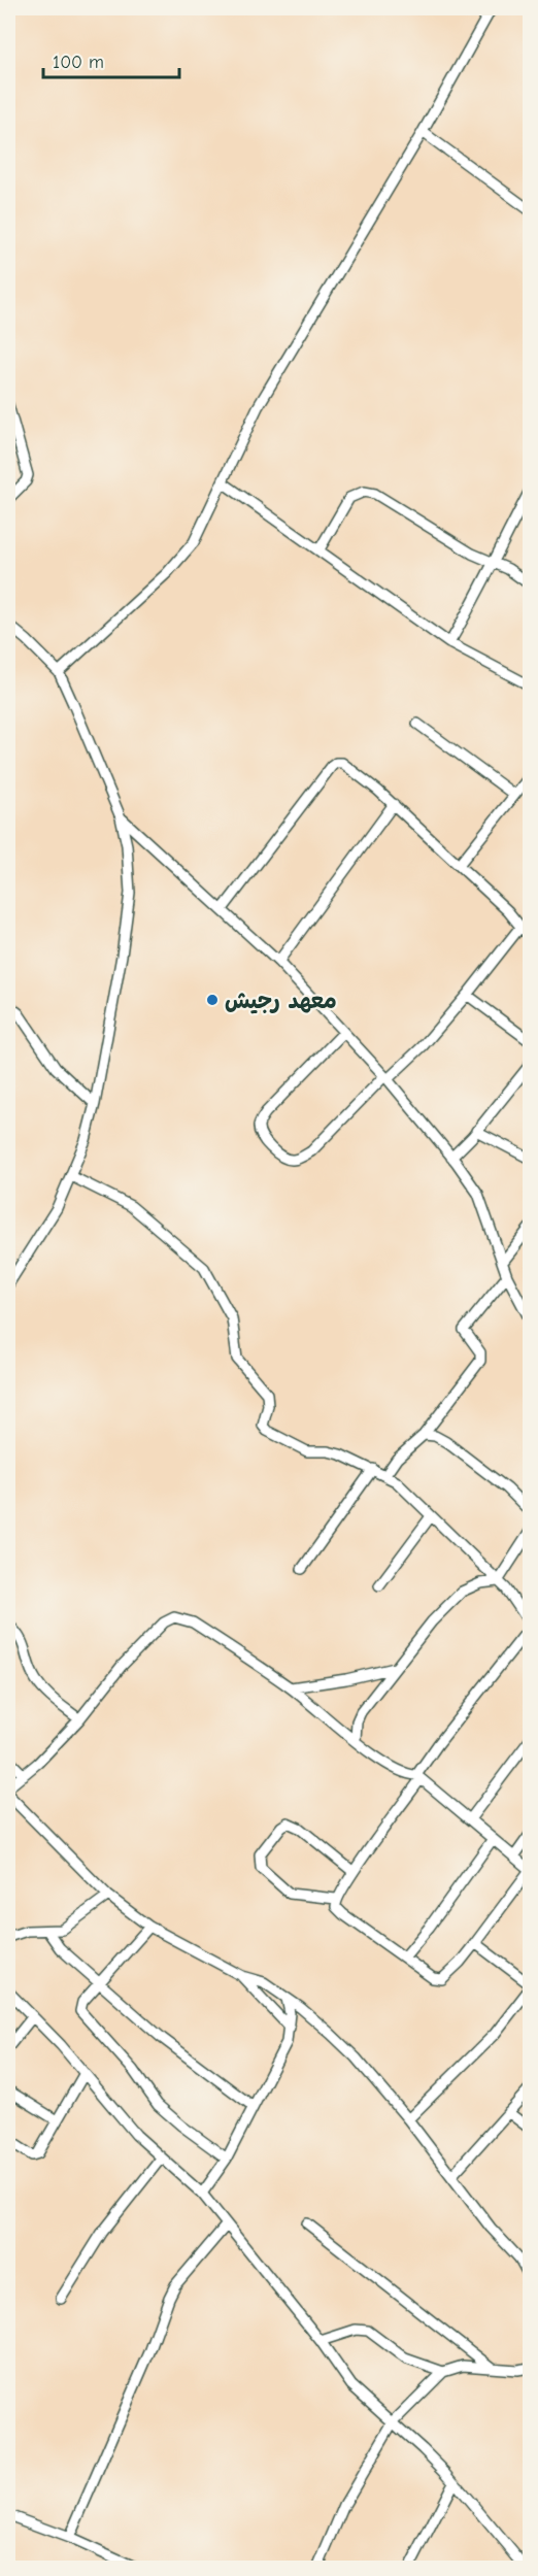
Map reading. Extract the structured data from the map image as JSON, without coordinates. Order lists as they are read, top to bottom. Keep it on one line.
{"places":["معهد رجيش"],"scale_bar":"100 m"}
